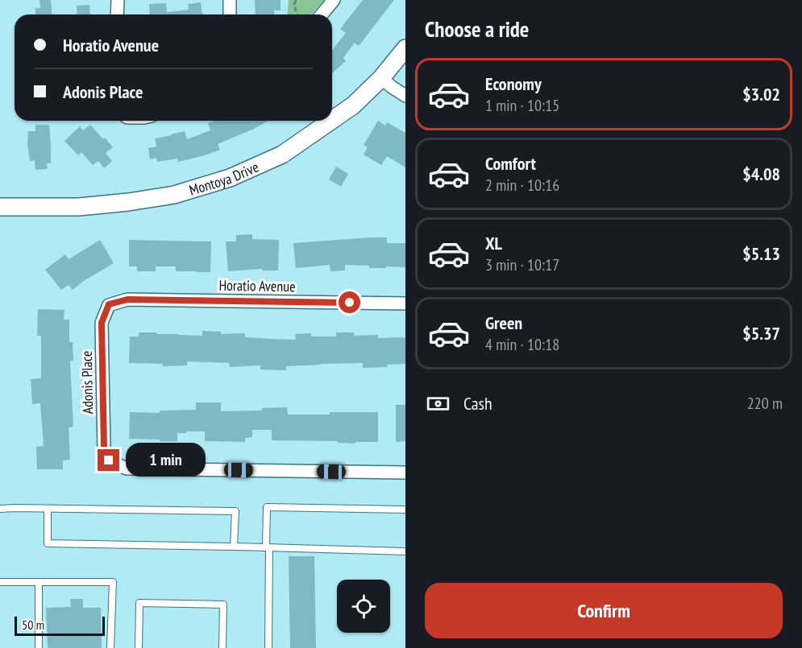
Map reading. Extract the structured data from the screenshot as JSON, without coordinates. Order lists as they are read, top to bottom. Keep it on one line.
{"streets":{"street":["Montoya Drive","Horatio Avenue","Adonis Place"]},"crossings":[["Horatio Avenue","Adonis Place"]],"scale_bar":"50 m","page":{"heading":"Choose a ride","banner":["Horatio Avenue","Adonis Place"],"list":[{"name":"Economy","note":"1 min · 10:15","value":"$3.02"},{"name":"Comfort","note":"2 min · 10:16","value":"$4.08"},{"name":"XL","note":"3 min · 10:17","value":"$5.13"},{"name":"Green","note":"4 min · 10:18","value":"$5.37"}],"pay":["Cash","220 m"],"bubble":"1 min","buttons":"Confirm","scale":"50 m"}}
